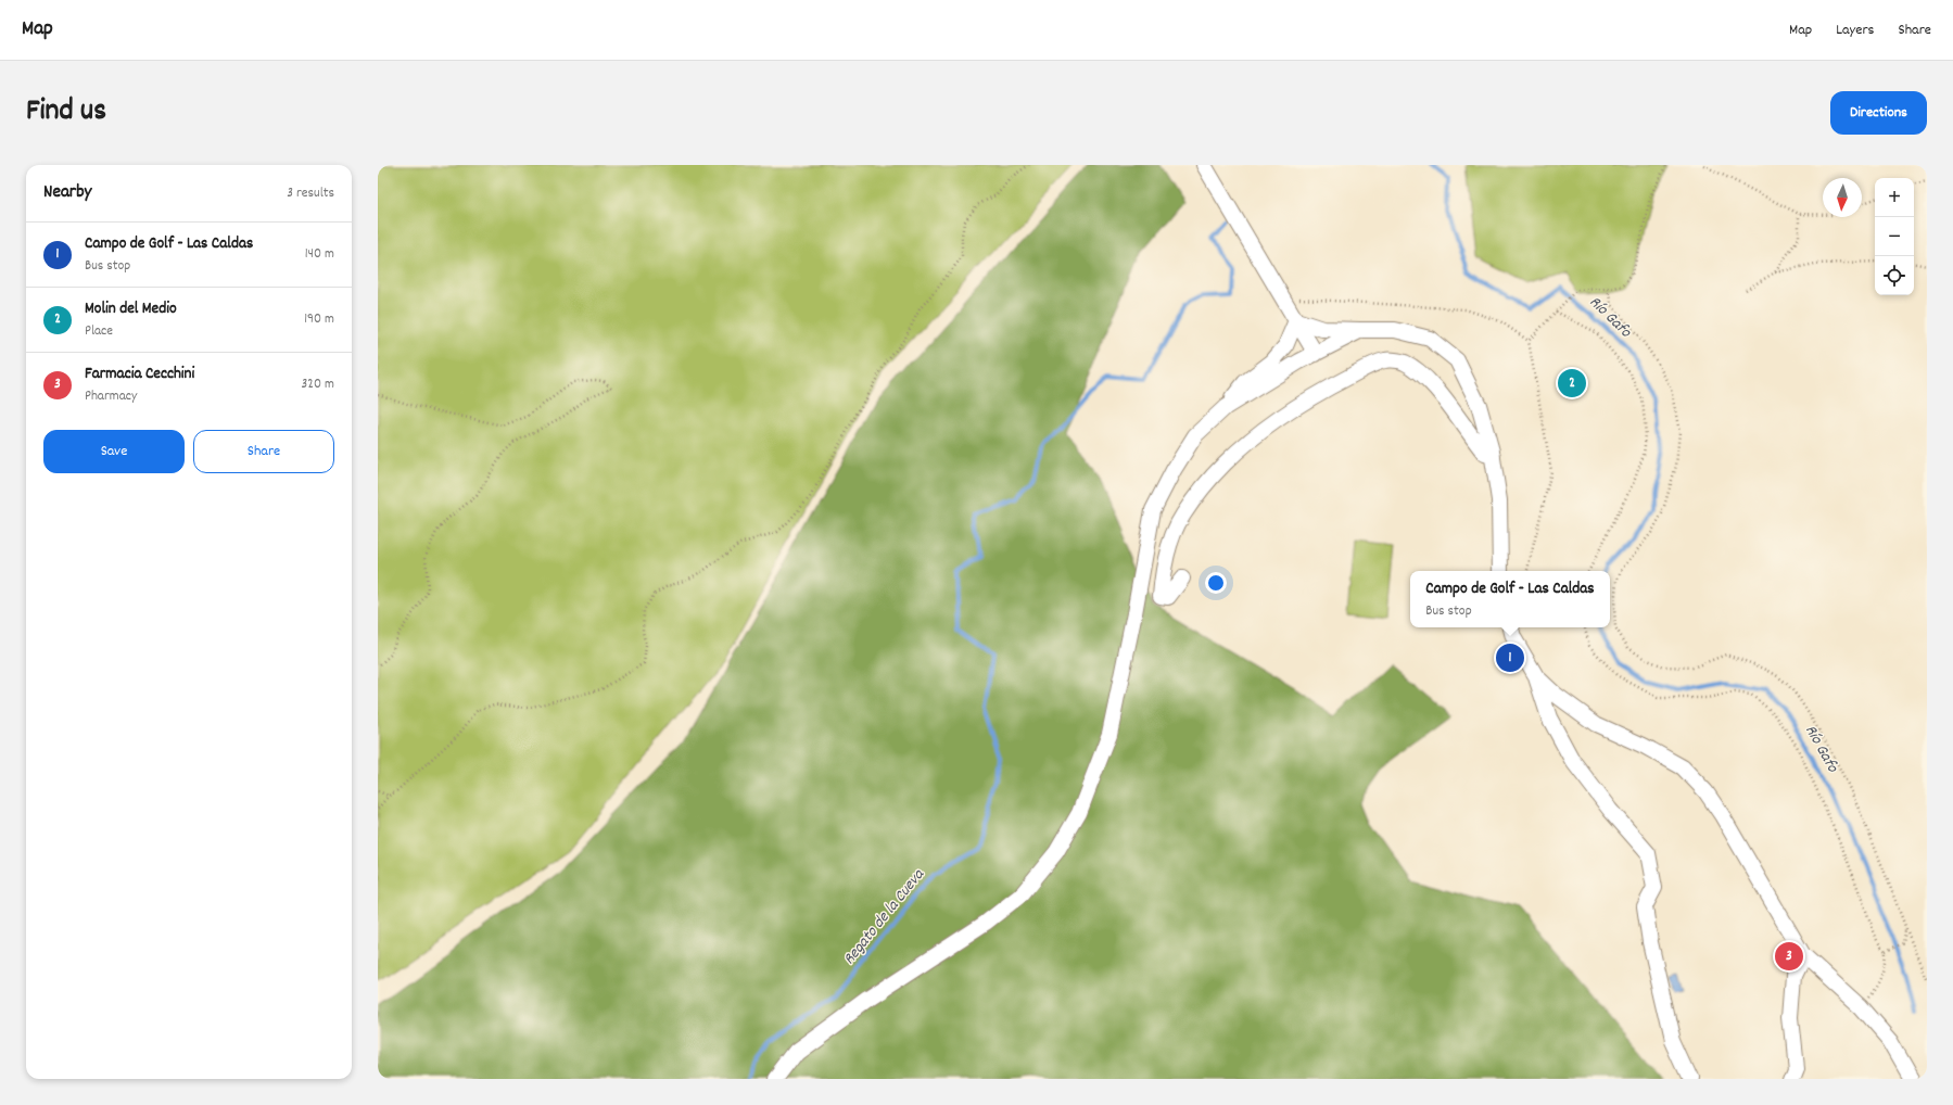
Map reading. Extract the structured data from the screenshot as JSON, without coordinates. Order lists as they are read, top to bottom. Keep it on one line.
{"water":["Río Gafo","Regato de la Cueva"],"north":"bottom","page":{"header":"Map","nav":["Map","Layers","Share"],"title":"Find us","buttons":["Directions",["Save","Share"]],"heading":["Nearby","3 results"],"map_buttons":["+","−"],"list":[{"mark":"1","name":"Campo de Golf - Las Caldas","note":"Bus stop","value":"140 m"},{"mark":"2","name":"Molin del Medio","note":"Place","value":"190 m"},{"mark":"3","name":"Farmacia Cecchini","note":"Pharmacy","value":"320 m"}],"pins":["2","1","3"],"popup":["Campo de Golf - Las Caldas","Bus stop"]}}
